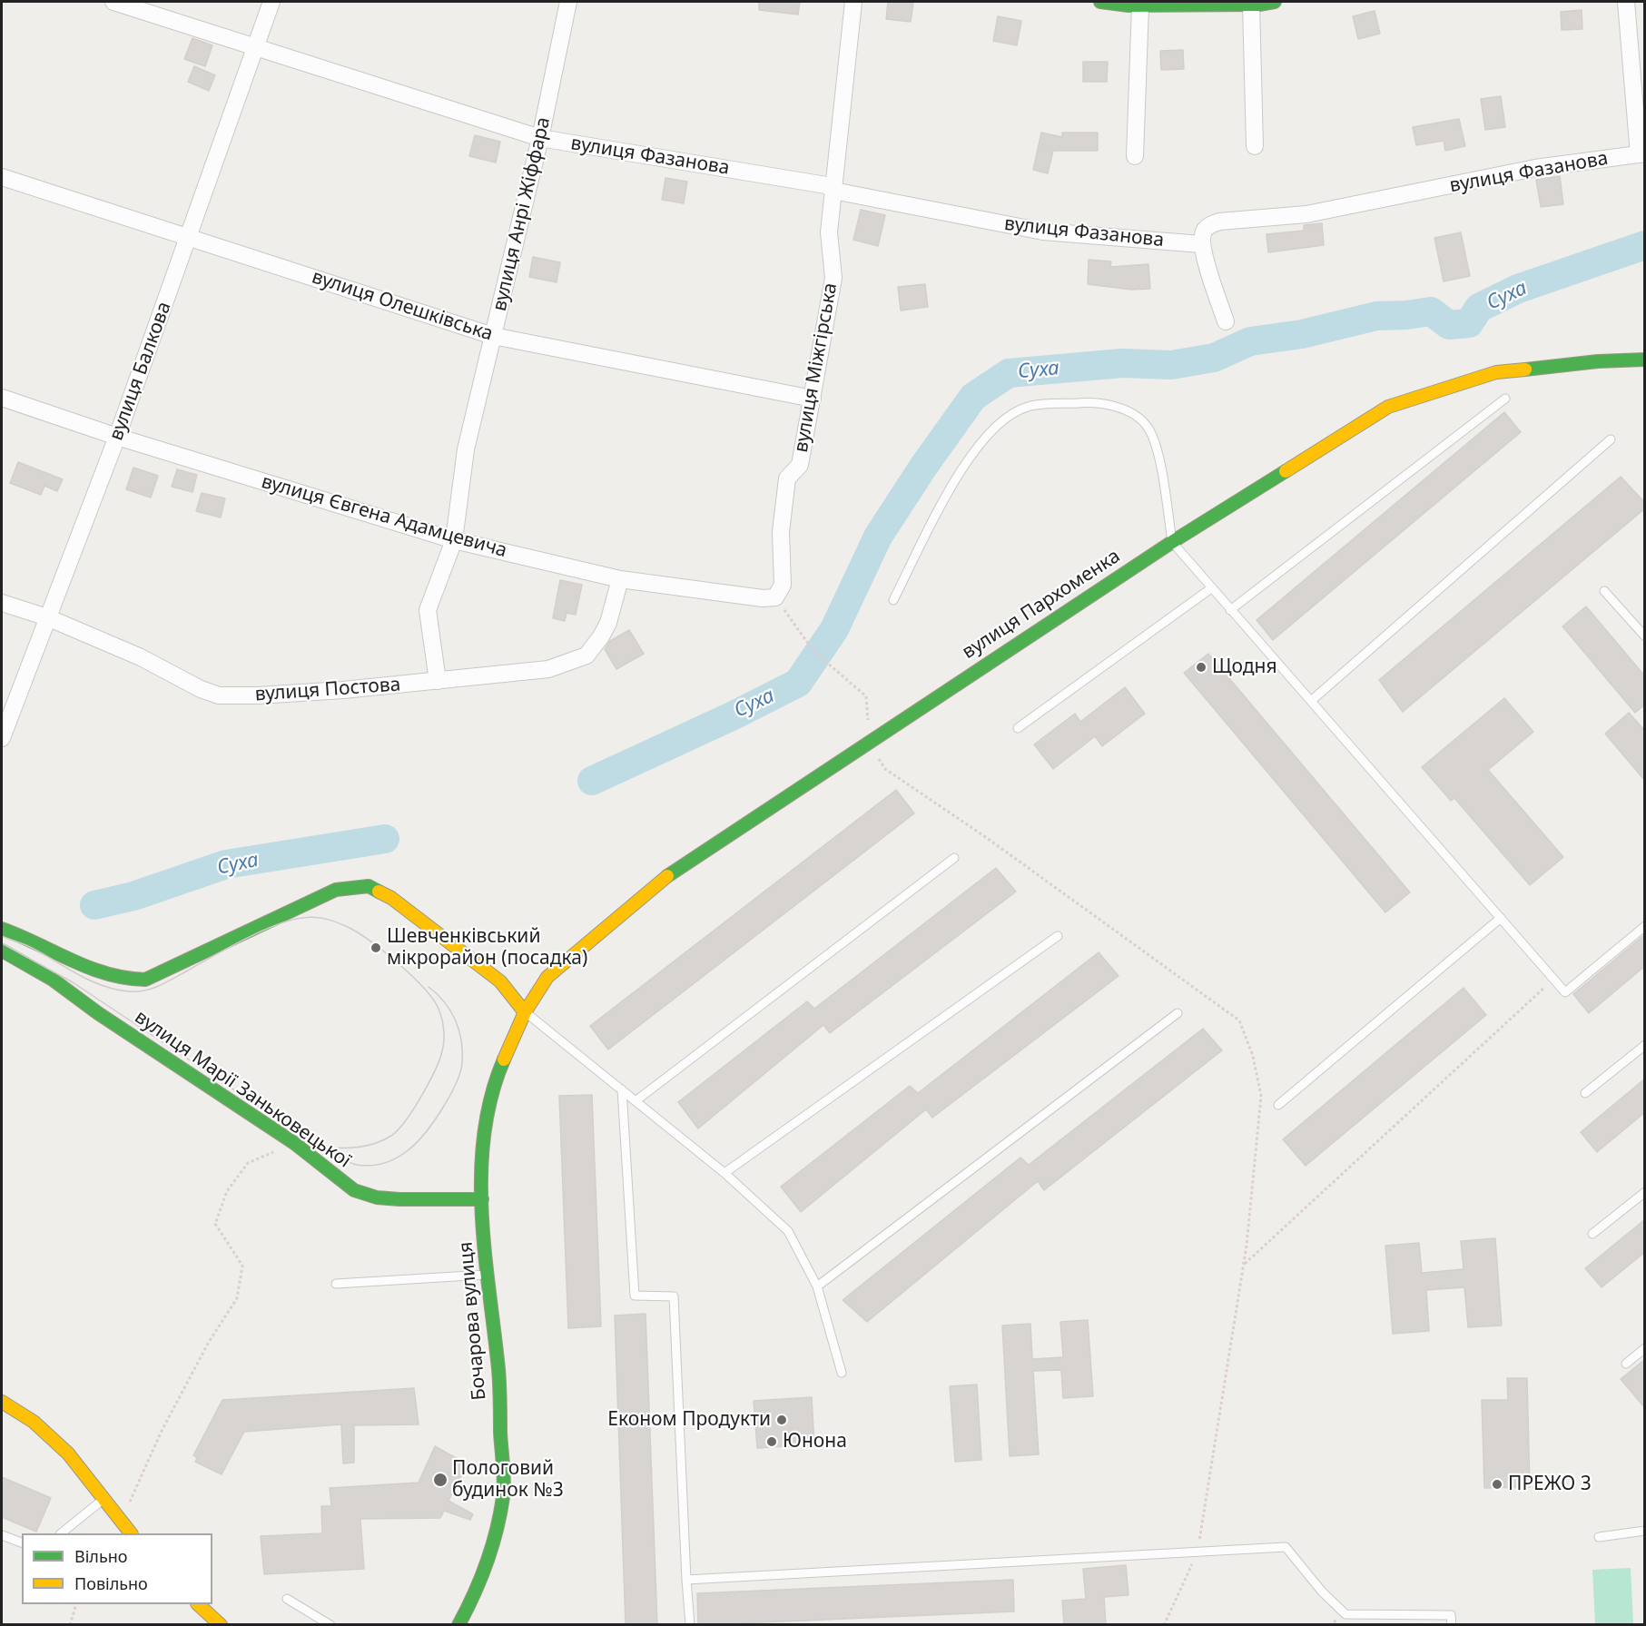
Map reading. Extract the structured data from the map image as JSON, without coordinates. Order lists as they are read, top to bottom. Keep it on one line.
{"streets":{"street":["вулиця Фазанова","вулиця Анрі Жіффара","вулиця Олешківська","вулиця Міжгірська","вулиця Балкова","вулиця Євгена Адамцевича","вулиця Пархоменка","вулиця Постова","вулиця Марії Заньковецької","Бочарова вулиця"]},"crossings":[["вулиця Фазанова","вулиця Анрі Жіффара"],["вулиця Фазанова","вулиця Міжгірська"],["вулиця Фазанова","вулиця Балкова"],["вулиця Анрі Жіффара","вулиця Олешківська"],["вулиця Анрі Жіффара","вулиця Євгена Адамцевича"],["вулиця Анрі Жіффара","вулиця Постова"],["вулиця Олешківська","вулиця Міжгірська"],["вулиця Олешківська","вулиця Балкова"],["вулиця Міжгірська","вулиця Євгена Адамцевича"],["вулиця Балкова","вулиця Євгена Адамцевича"],["вулиця Балкова","вулиця Постова"],["вулиця Євгена Адамцевича","вулиця Постова"],["вулиця Пархоменка","вулиця Марії Заньковецької"],["вулиця Пархоменка","Бочарова вулиця"],["вулиця Марії Заньковецької","Бочарова вулиця"]],"water":["Суха"],"places":["Щодня","Шевченківський мікрорайон (посадка)","Економ Продукти","Юнона","Пологовий будинок №3","ПРЕЖО 3"],"legend":["Вільно","Повільно"]}
